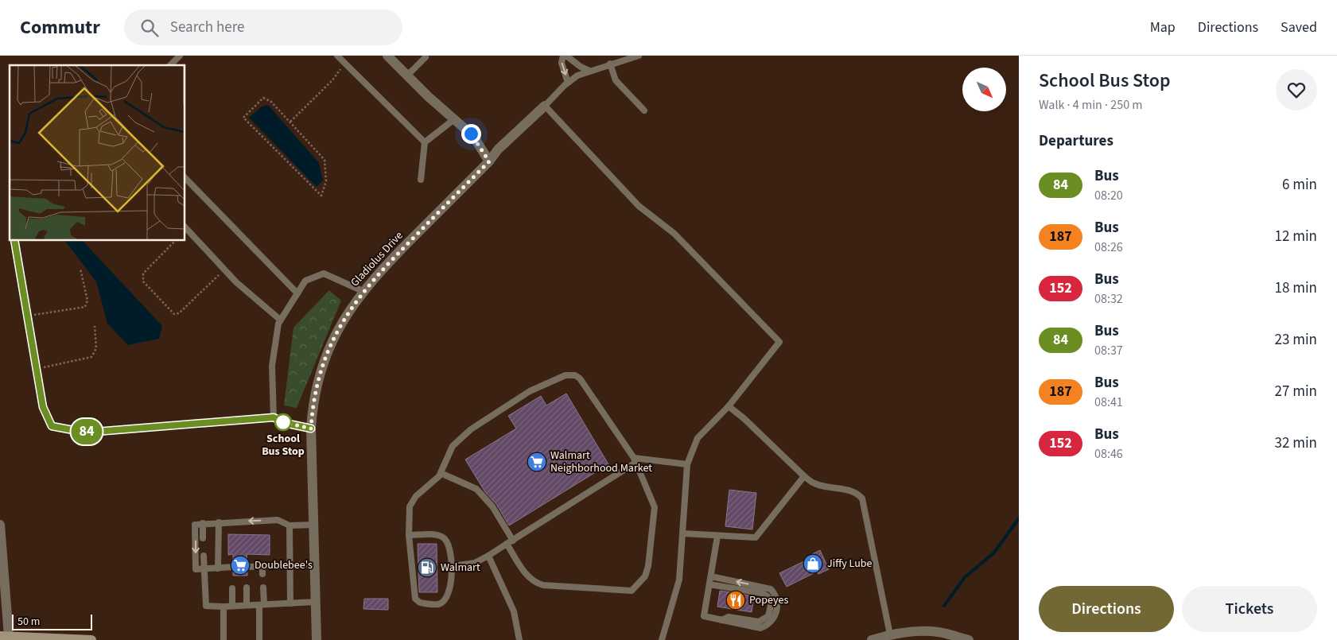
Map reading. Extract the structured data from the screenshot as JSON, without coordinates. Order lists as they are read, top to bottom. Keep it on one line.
{"streets":{"street":["Gladiolus Drive"]},"places":{"other":["School Bus Stop"],"supermarket":["Walmart Neighborhood Market","Doublebee's"],"shop":["Jiffy Lube"],"fuel station":["Walmart"],"restaurant":["Popeyes"]},"lines":["bus line 84"],"scale_bar":"50 m","north":"bottom right","page":{"header":"Commutr","search":"Search here","nav":["Map","Directions","Saved"],"on_map":"84","heading":[["School Bus Stop","Walk · 4 min · 250 m"],"Departures"],"list":[{"mark":"84","name":"Bus","note":"08:20","value":"6 min"},{"mark":"187","name":"Bus","note":"08:26","value":"12 min"},{"mark":"152","name":"Bus","note":"08:32","value":"18 min"},{"mark":"84","name":"Bus","note":"08:37","value":"23 min"},{"mark":"187","name":"Bus","note":"08:41","value":"27 min"},{"mark":"152","name":"Bus","note":"08:46","value":"32 min"}],"buttons":["Directions","Tickets"],"scale":"50 m"}}
